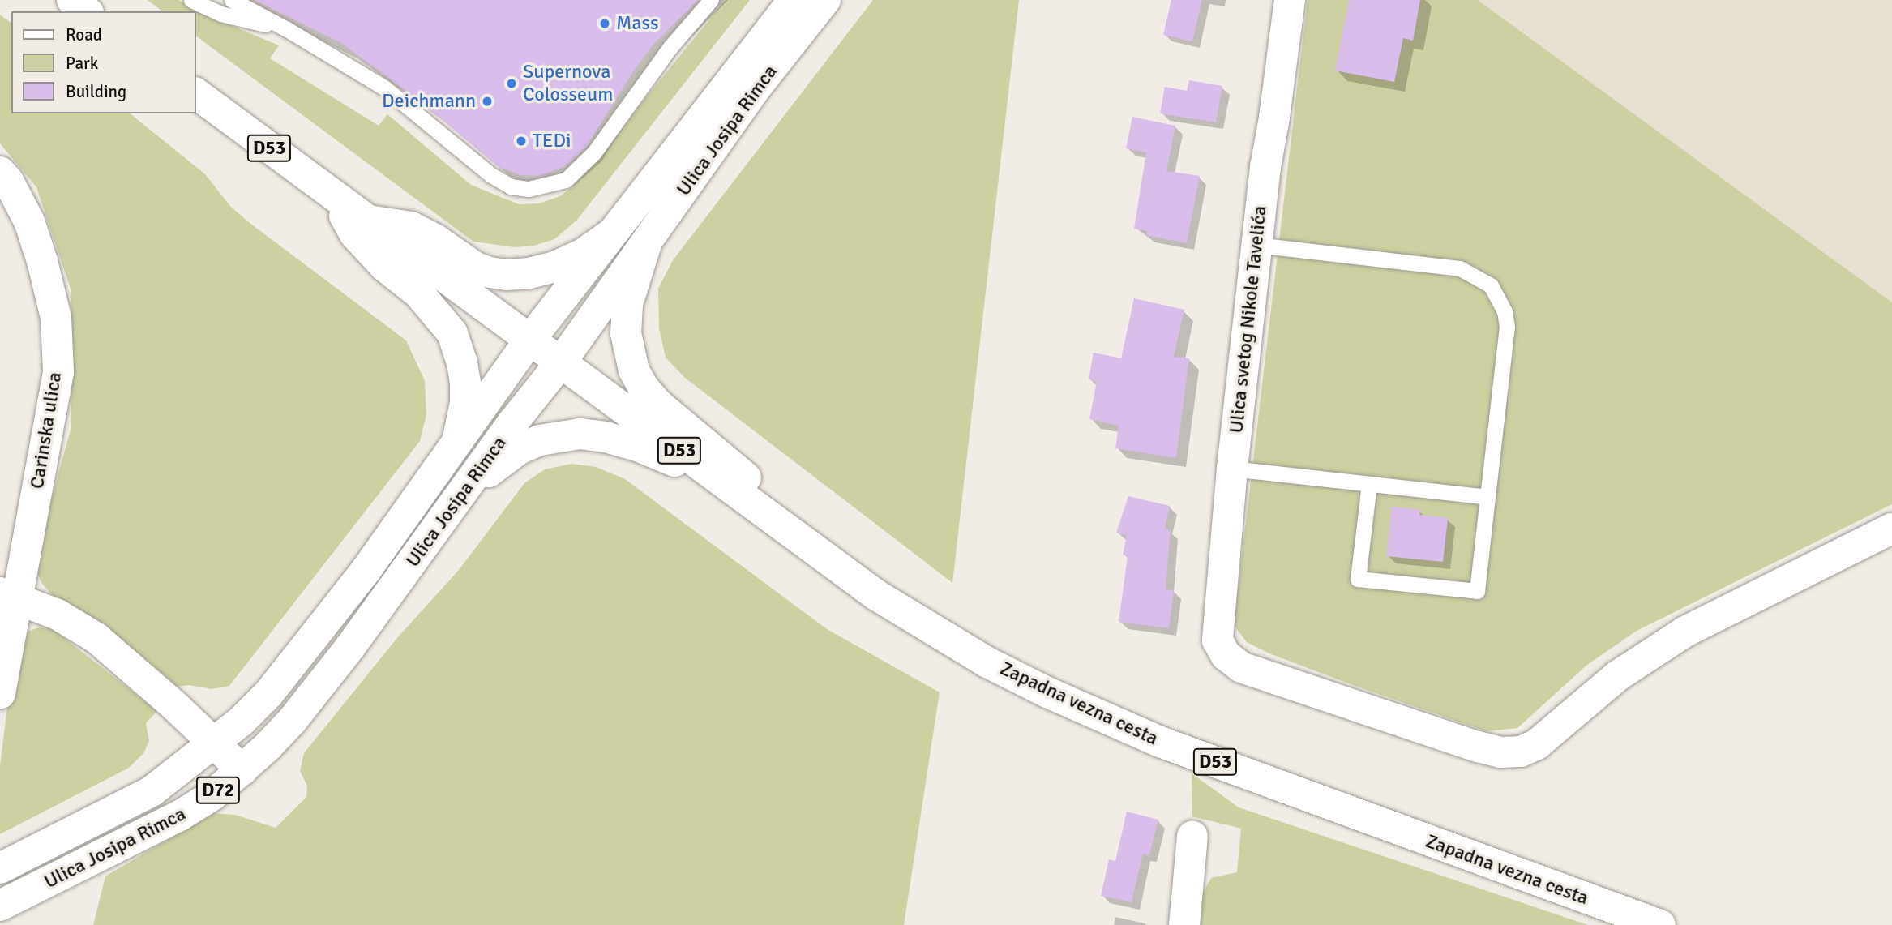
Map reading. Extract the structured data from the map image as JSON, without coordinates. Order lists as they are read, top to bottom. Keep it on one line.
{"streets":{"main road":["Ulica Josipa Rimca","D53","Ulica svetog Nikole Tavelića","Carinska ulica","Zapadna vezna cesta","D72"]},"crossings":[["Ulica Josipa Rimca","D53"],["Ulica Josipa Rimca","Zapadna vezna cesta"],["D53","Zapadna vezna cesta"]],"places":["Mass","Supernova Colosseum","Deichmann","TEDi"],"legend":["Road","Park","Building"]}
